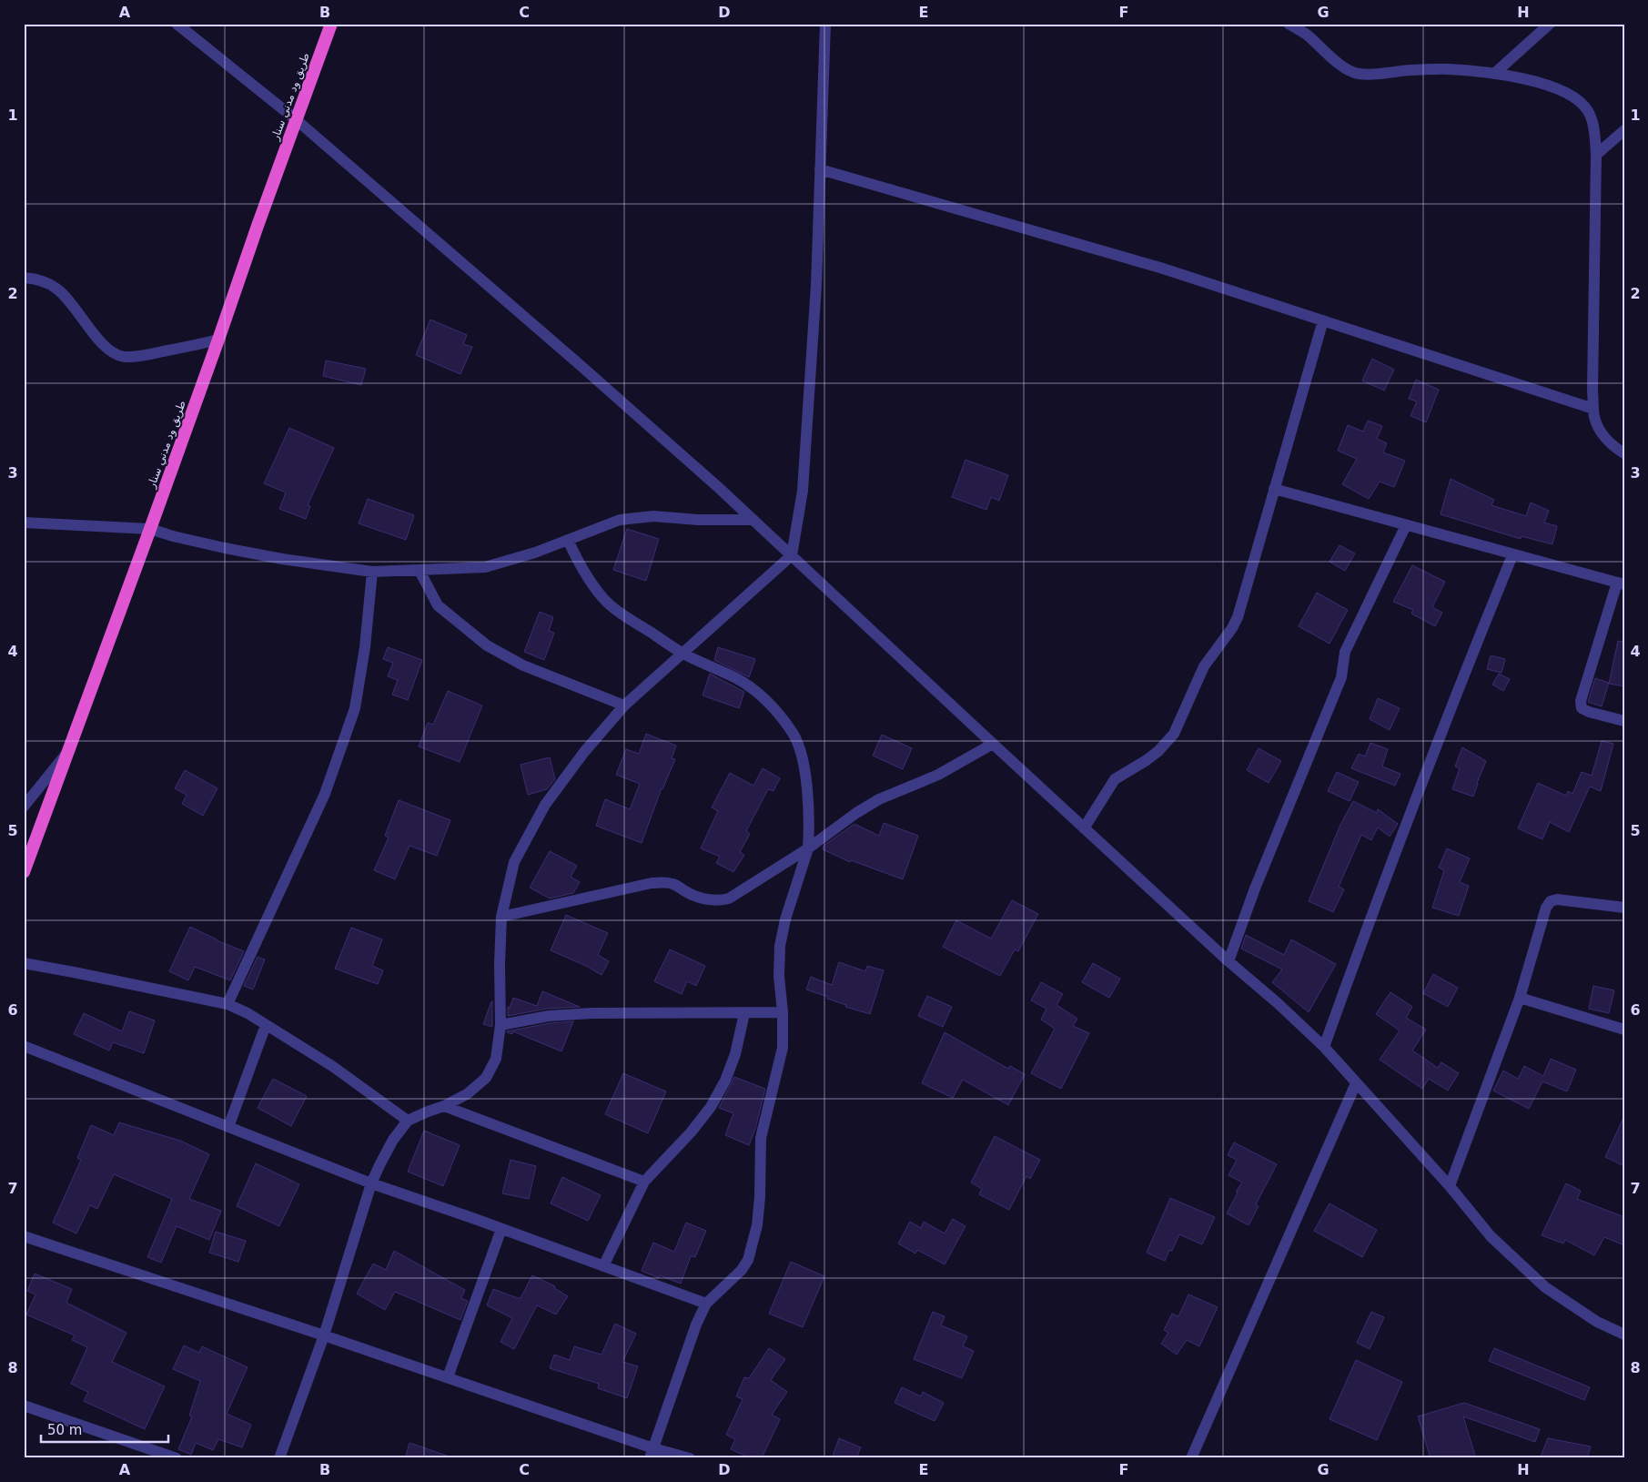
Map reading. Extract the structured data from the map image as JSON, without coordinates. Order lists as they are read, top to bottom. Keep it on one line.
{"streets":{"highway":["طريق ود مدني سنار"]},"scale_bar":"50 m","grid":{"columns":["A","B","C","D","E","F","G","H"],"rows":["1","2","3","4","5","6","7","8"]}}
